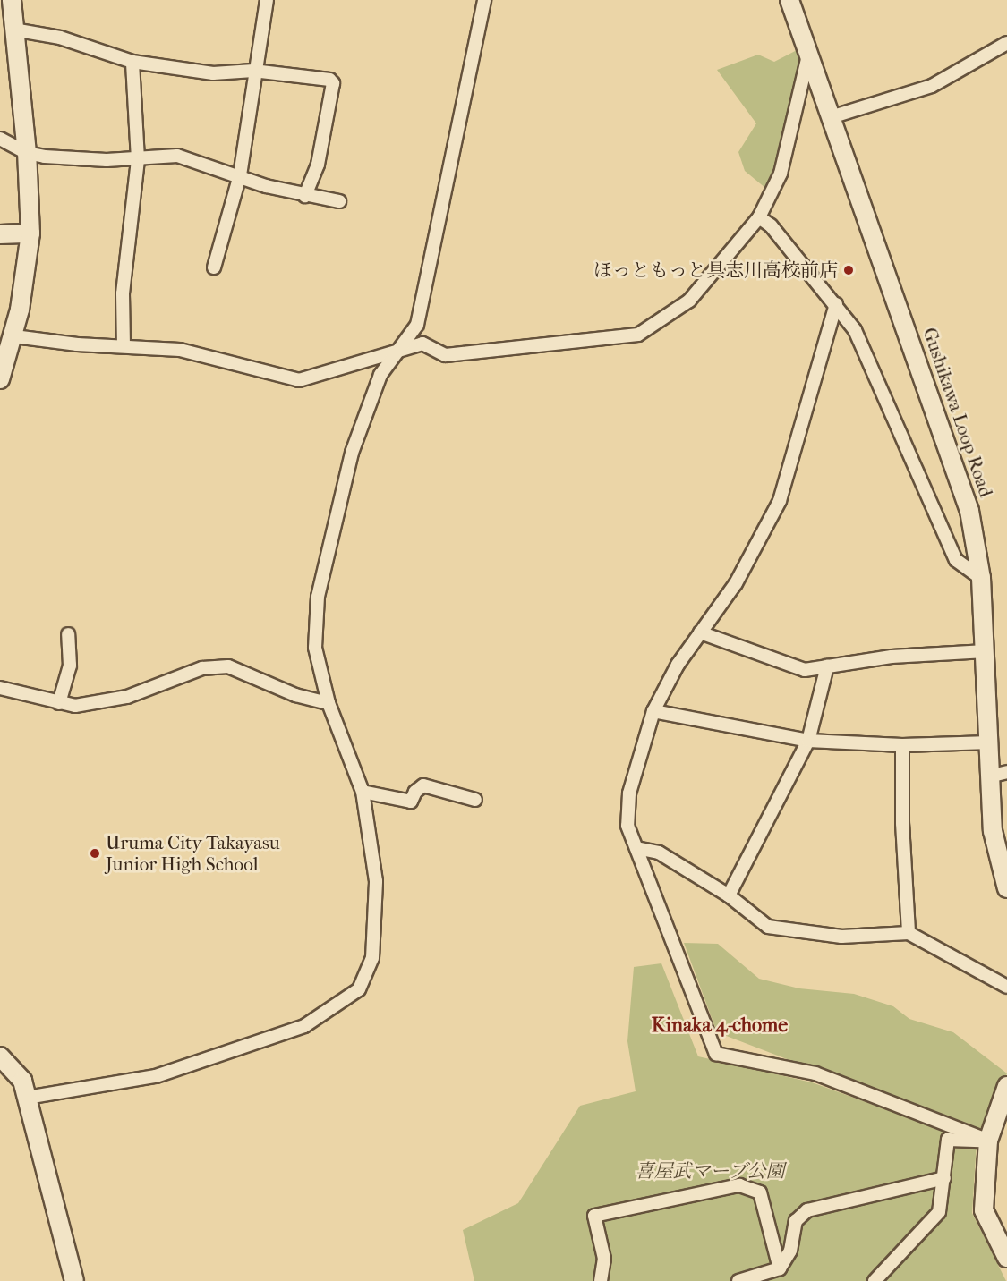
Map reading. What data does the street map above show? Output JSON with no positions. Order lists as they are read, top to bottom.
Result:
{
  "streets": {
    "main road": ["Gushikawa Loop Road"]
  },
  "districts": ["Kinaka 4-chome"],
  "parks": ["喜屋武マーブ公園"],
  "places": ["ほっともっと具志川高校前店", "Uruma City Takayasu Junior High School"]
}
